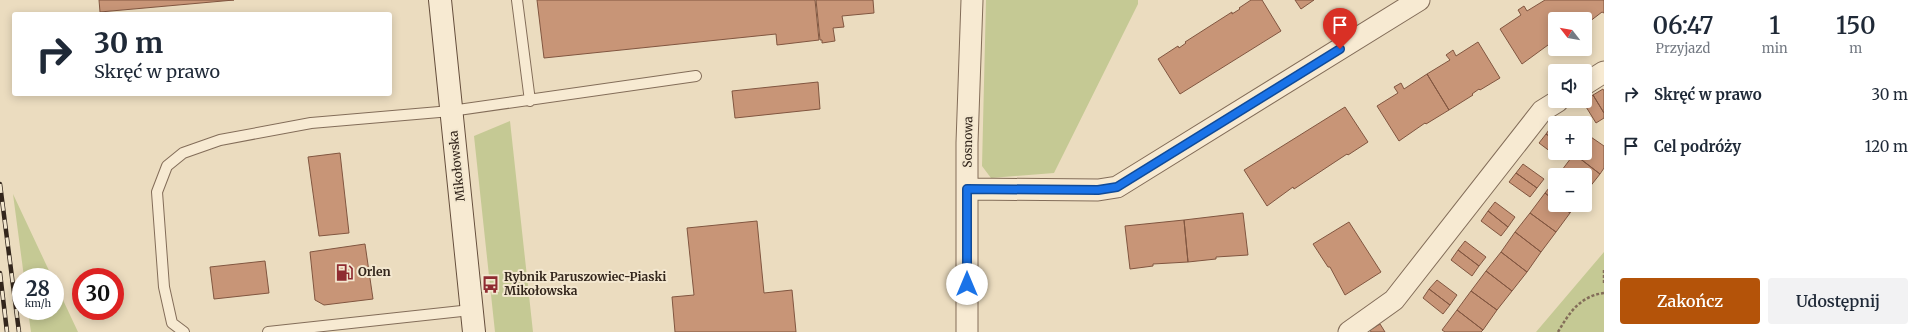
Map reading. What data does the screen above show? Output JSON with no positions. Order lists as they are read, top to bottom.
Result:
{
  "streets": {
    "main road": ["Mikołowska"],
    "street": ["Sosnowa"]
  },
  "places": {
    "fuel station": ["Orlen"],
    "bus stop": ["Rybnik Paruszowiec-Piaski Mikołowska"]
  },
  "north": "top left",
  "page": {
    "eta": [
      "06:47",
      "Przyjazd",
      "1",
      "min",
      "150",
      "m"
    ],
    "map_buttons": ["+", "−"],
    "turn": ["30 m", "Skręć w prawo"],
    "list": [
      {
        "name": "Skręć w prawo",
        "value": "30 m"
      },
      {
        "name": "Cel podróży",
        "value": "120 m"
      }
    ],
    "speed": "28 km/h",
    "limit": "30",
    "buttons": ["Zakończ", "Udostępnij"]
  }
}
